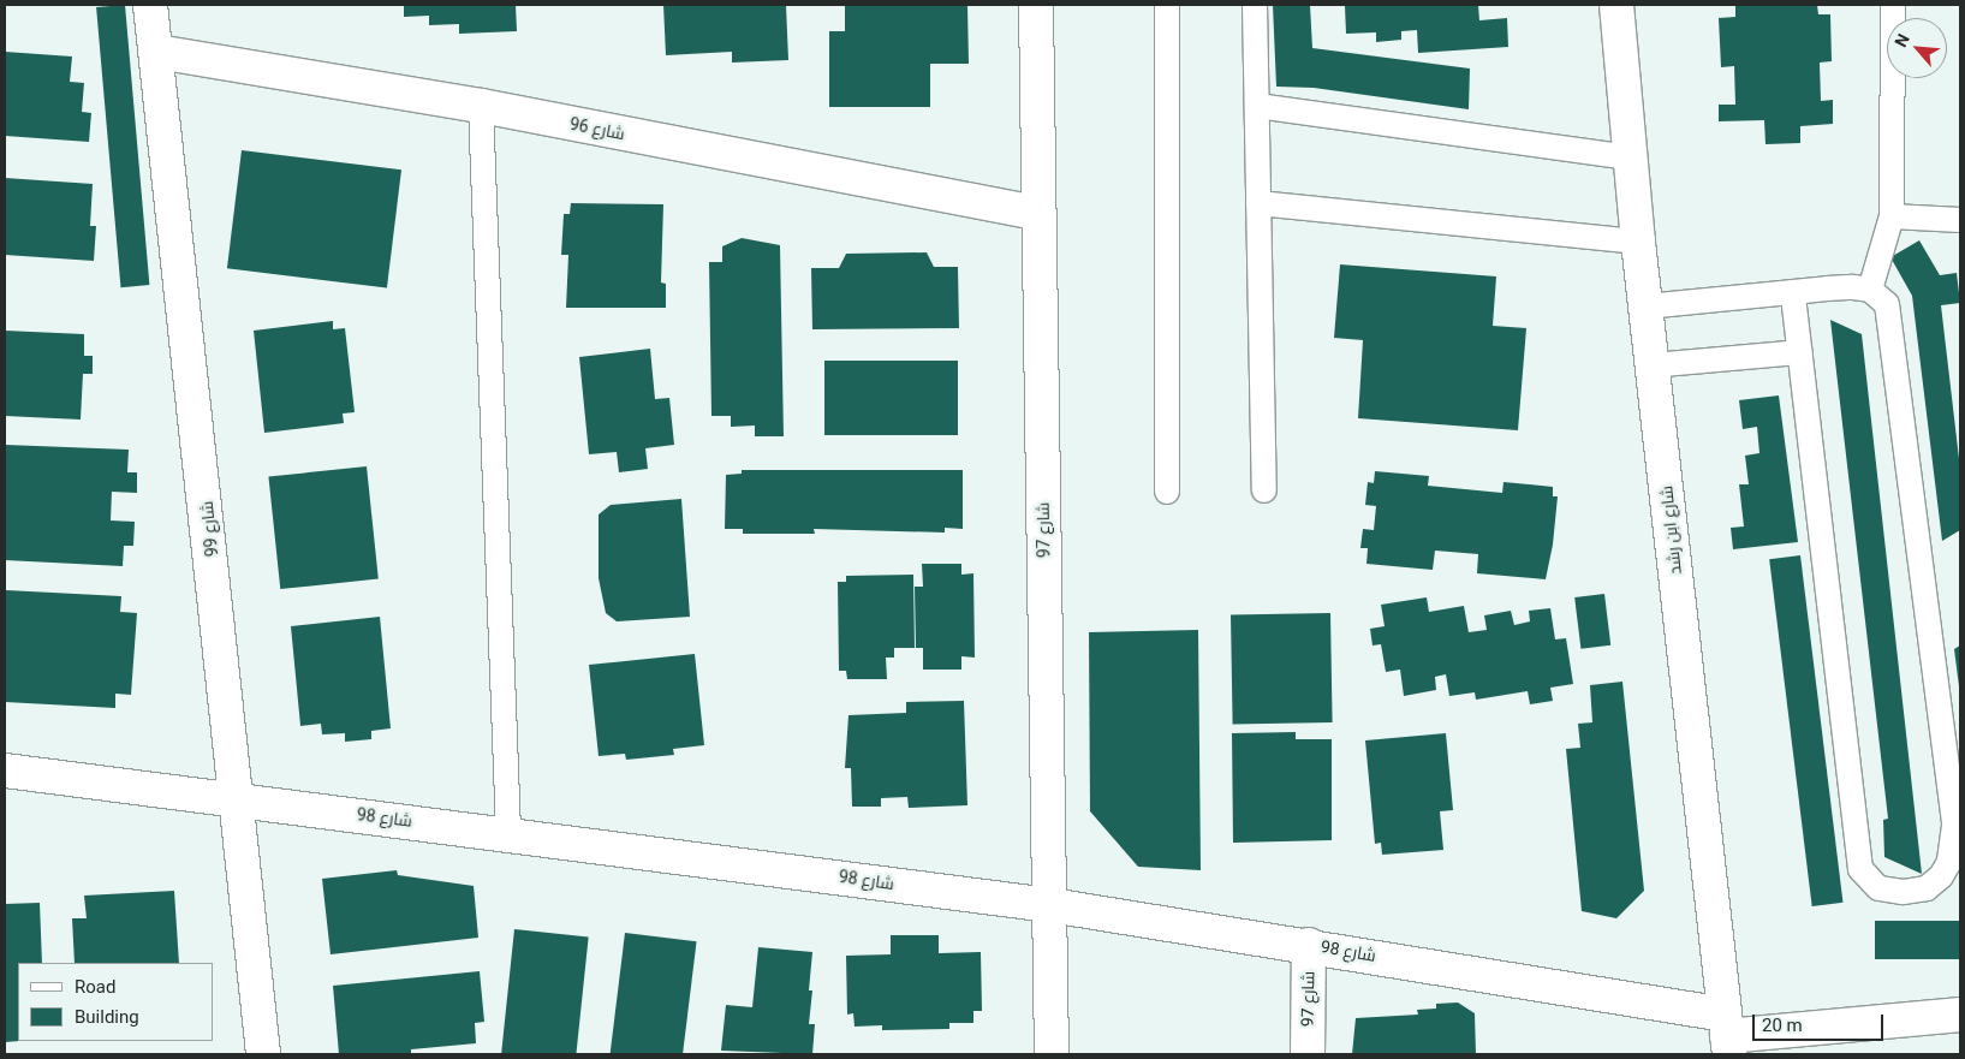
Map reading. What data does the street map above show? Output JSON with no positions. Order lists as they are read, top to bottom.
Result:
{
  "streets": {
    "street": [
      "شارع 96",
      "شارع 99",
      "شارع 97",
      "شارع ابن رشد",
      "شارع 98"
    ]
  },
  "crossings": [
    ["شارع 96", "شارع 99"],
    ["شارع 96", "شارع 97"],
    ["شارع 99", "شارع 98"],
    ["شارع 97", "شارع 98"],
    ["شارع ابن رشد", "شارع 98"]
  ],
  "legend": ["Road", "Building"],
  "scale_bar": "20 m",
  "north": "top left"
}
